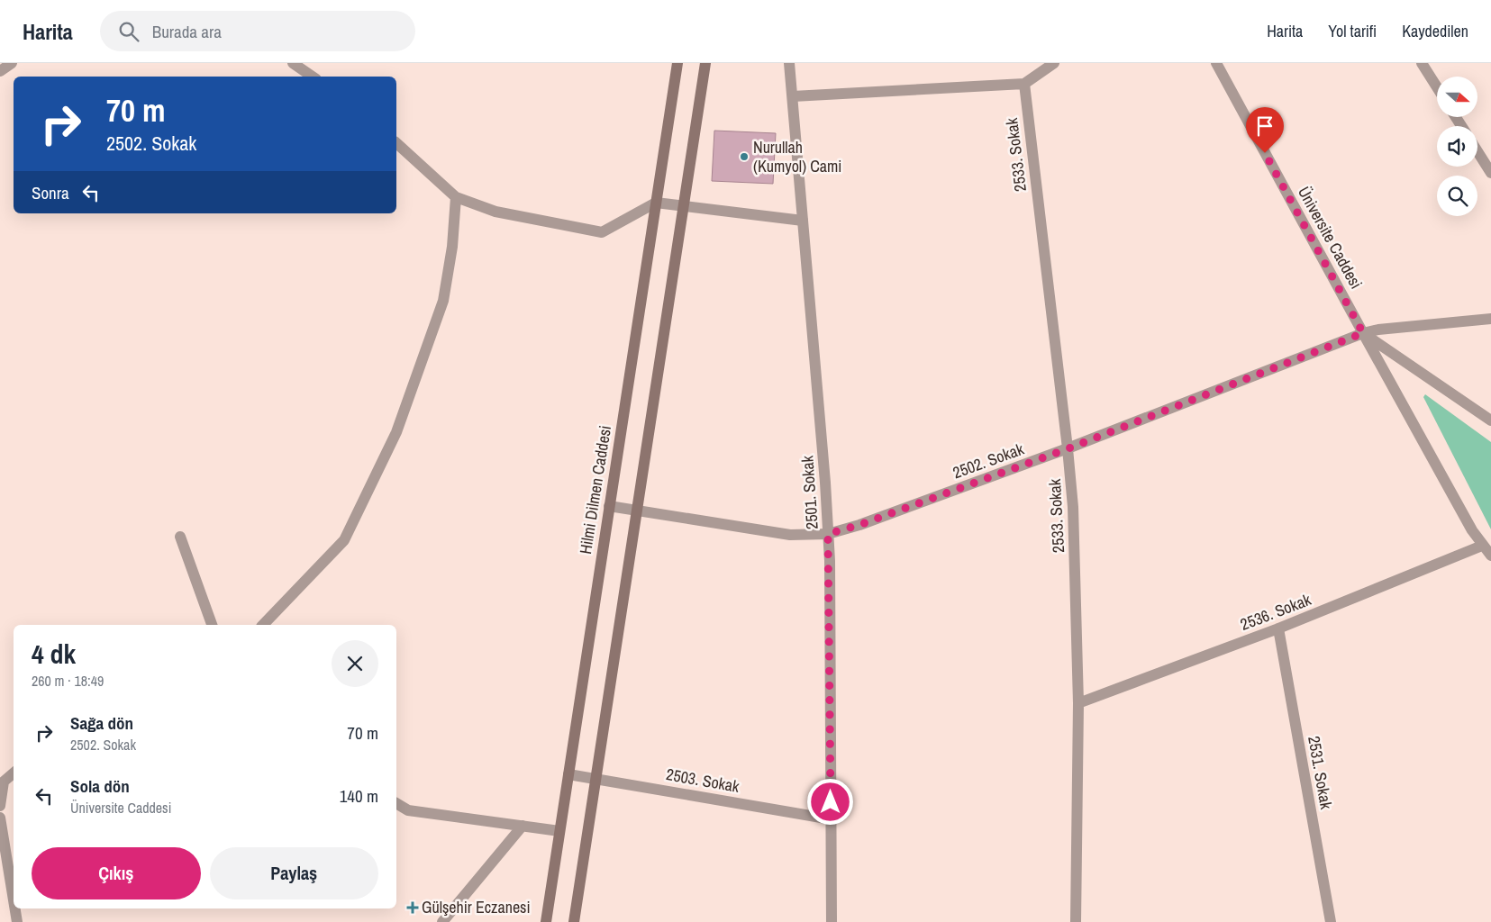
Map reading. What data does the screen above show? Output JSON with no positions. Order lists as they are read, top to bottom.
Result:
{
  "streets": {
    "street": [
      "2533. Sokak",
      "Üniversite Caddesi",
      "2502. Sokak",
      "Hilmi Dilmen Caddesi",
      "2501. Sokak",
      "2536. Sokak",
      "2531. Sokak",
      "2503. Sokak"
    ]
  },
  "crossings": [
    ["2533. Sokak", "2502. Sokak"],
    ["2533. Sokak", "2536. Sokak"],
    ["Üniversite Caddesi", "2502. Sokak"],
    ["Üniversite Caddesi", "2536. Sokak"],
    ["2502. Sokak", "Hilmi Dilmen Caddesi"],
    ["2502. Sokak", "2501. Sokak"],
    ["Hilmi Dilmen Caddesi", "2503. Sokak"],
    ["2501. Sokak", "2503. Sokak"],
    ["2536. Sokak", "2531. Sokak"]
  ],
  "places": {
    "other": ["Nurullah (Kumyol) Cami"],
    "health": ["Gülşehir Eczanesi"]
  },
  "north": "right",
  "page": {
    "header": "Harita",
    "search": "Burada ara",
    "nav": ["Harita", "Yol tarifi", "Kaydedilen"],
    "turn": ["70 m", "2502. Sokak"],
    "then": "Sonra",
    "heading": ["4 dk", "260 m · 18:49"],
    "list": [
      {
        "name": "Sağa dön",
        "note": "2502. Sokak",
        "value": "70 m"
      },
      {
        "name": "Sola dön",
        "note": "Üniversite Caddesi",
        "value": "140 m"
      }
    ],
    "buttons": ["Çıkış", "Paylaş"]
  }
}
